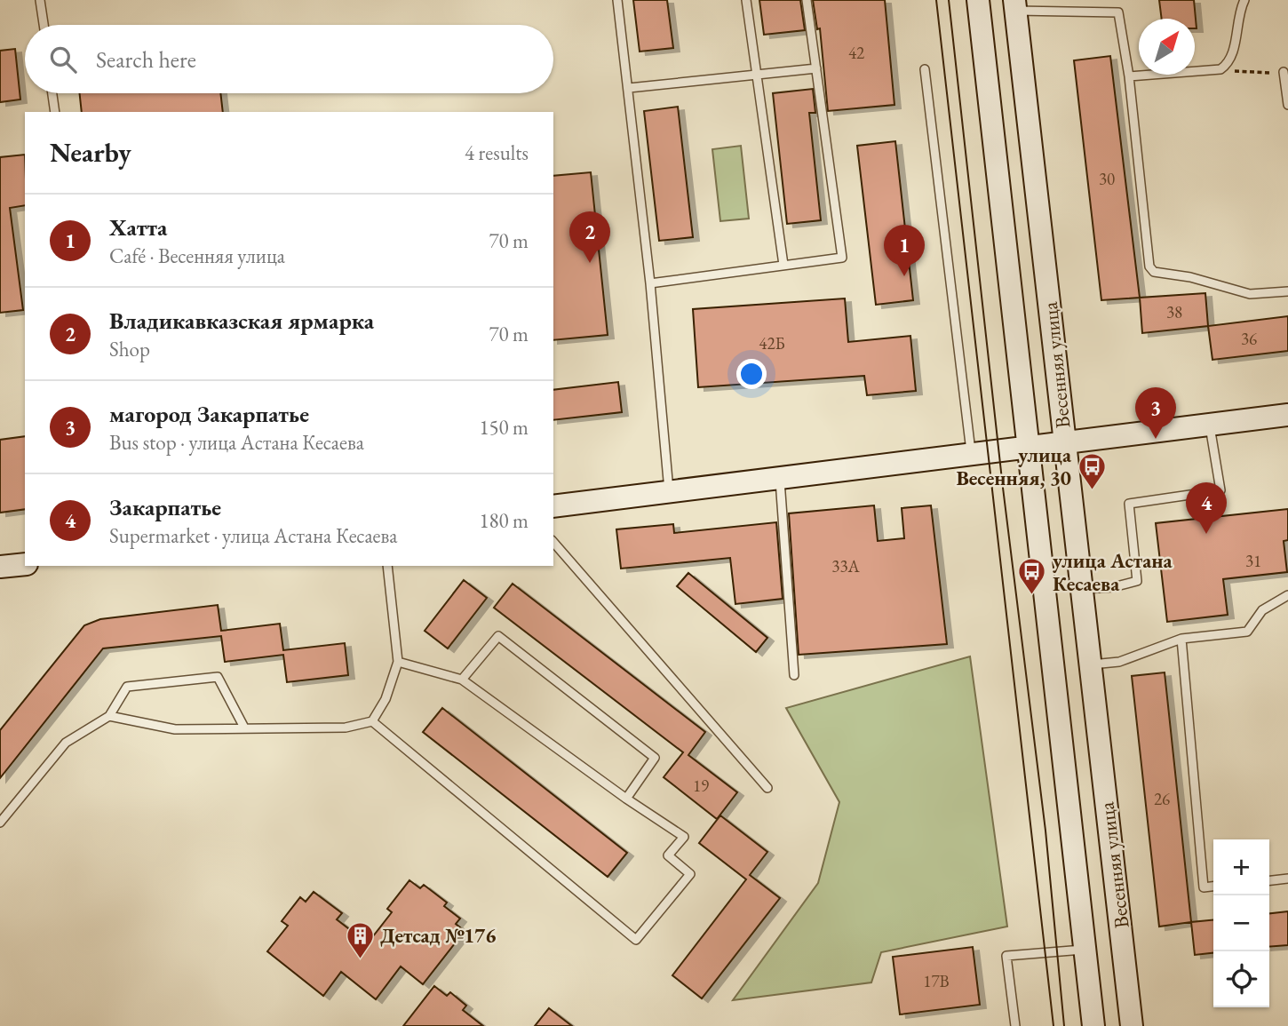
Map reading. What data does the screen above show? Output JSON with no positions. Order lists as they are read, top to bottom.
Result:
{
  "streets": {
    "street": ["Весенняя улица"]
  },
  "places": {
    "bus stop": ["улица Весенняя, 30", "улица Астана Кесаева"],
    "building": ["Детсад №176"]
  },
  "house_numbers": [
    "42",
    "30",
    "38",
    "36",
    "42Б",
    "31",
    "33А",
    "19",
    "26",
    "17В"
  ],
  "north": "top right",
  "page": {
    "search": "Search here",
    "heading": ["Nearby", "4 results"],
    "list": [
      {
        "mark": "1",
        "name": "Хатта",
        "note": "Café · Весенняя улица",
        "value": "70 m"
      },
      {
        "mark": "2",
        "name": "Владикавказская ярмарка",
        "note": "Shop",
        "value": "70 m"
      },
      {
        "mark": "3",
        "name": "магород Закарпатье",
        "note": "Bus stop · улица Астана Кесаева",
        "value": "150 m"
      },
      {
        "mark": "4",
        "name": "Закарпатье",
        "note": "Supermarket · улица Астана Кесаева",
        "value": "180 m"
      }
    ],
    "pins": [
      "2",
      "1",
      "3",
      "4"
    ],
    "map_buttons": ["+", "−"]
  }
}
